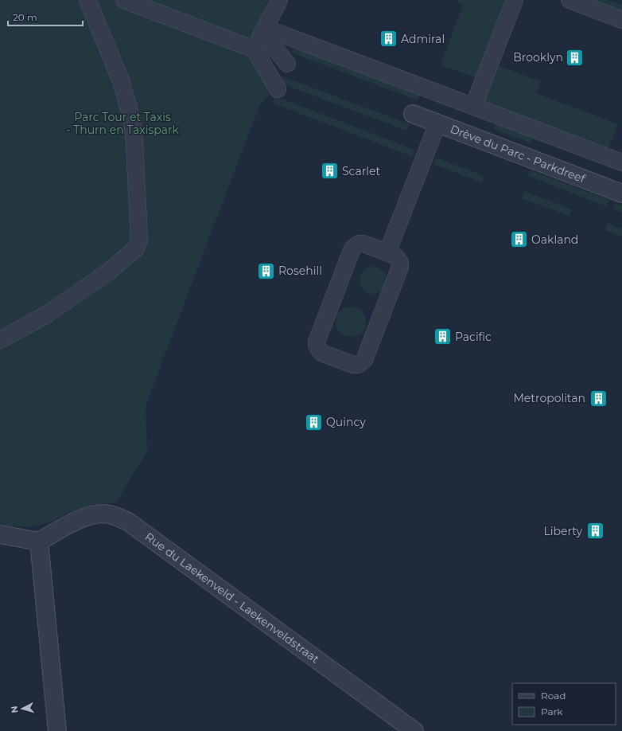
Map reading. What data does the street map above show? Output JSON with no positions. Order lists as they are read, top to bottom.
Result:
{
  "streets": {
    "street": ["Drève du Parc - Parkdreef", "Rue du Laekenveld - Laekenveldstraat"]
  },
  "parks": ["Parc Tour et Taxis - Thurn en Taxispark"],
  "places": {
    "building": [
      "Admiral",
      "Brooklyn",
      "Scarlet",
      "Oakland",
      "Rosehill",
      "Pacific",
      "Metropolitan",
      "Quincy",
      "Liberty"
    ]
  },
  "legend": ["Road", "Park"],
  "scale_bar": "20 m",
  "north": "left"
}
